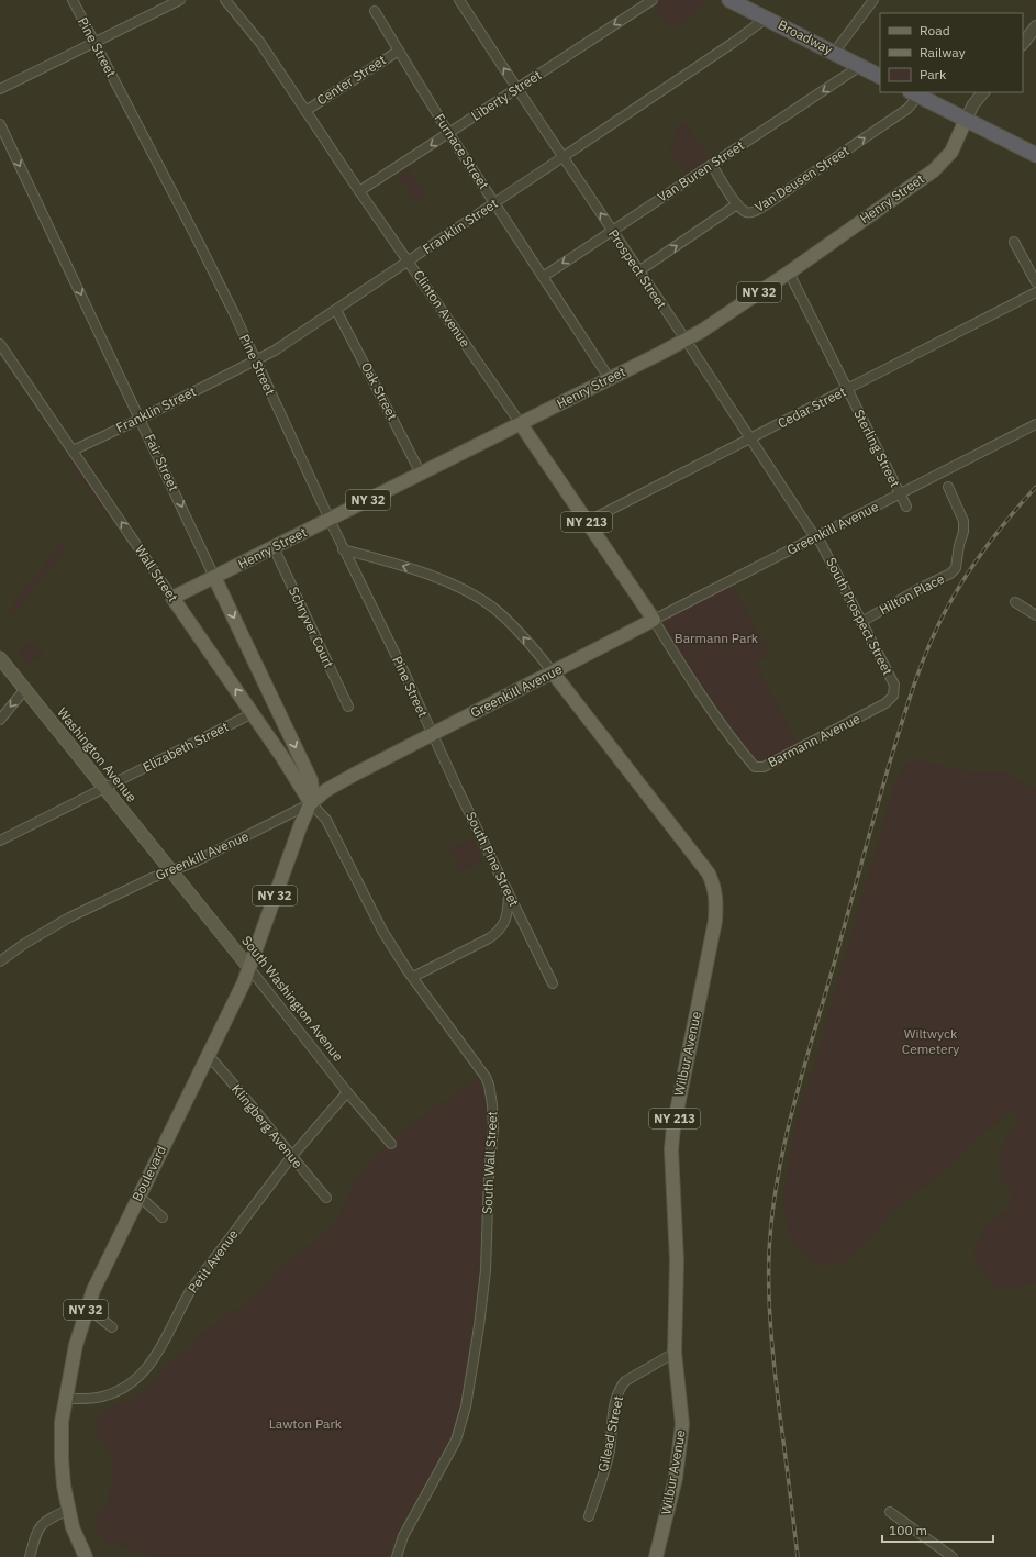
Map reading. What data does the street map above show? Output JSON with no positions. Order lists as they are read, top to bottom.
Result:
{
  "streets": {
    "highway": ["Broadway"],
    "main road": [
      "Henry Street",
      "NY 32",
      "Clinton Avenue",
      "Fair Street",
      "NY 213",
      "Greenkill Avenue",
      "Wall Street",
      "Washington Avenue",
      "South Washington Avenue",
      "Wilbur Avenue",
      "Boulevard"
    ],
    "street": [
      "Pine Street",
      "Center Street",
      "Liberty Street",
      "Furnace Street",
      "Van Buren Street",
      "Van Deusen Street",
      "Franklin Street",
      "Prospect Street",
      "Oak Street",
      "Cedar Street",
      "Sterling Street",
      "Hilton Place",
      "South Prospect Street",
      "Schryver Court",
      "Barmann Avenue",
      "Elizabeth Street",
      "South Pine Street",
      "Klingberg Avenue",
      "South Wall Street",
      "Petit Avenue",
      "Gilead Street"
    ]
  },
  "crossings": [
    ["Broadway", "Van Buren Street"],
    ["Broadway", "Franklin Street"],
    ["Pine Street", "Henry Street"],
    ["Pine Street", "Franklin Street"],
    ["Pine Street", "Greenkill Avenue"],
    ["Pine Street", "South Pine Street"],
    ["Center Street", "Furnace Street"],
    ["Center Street", "Clinton Avenue"],
    ["Liberty Street", "Furnace Street"],
    ["Liberty Street", "Prospect Street"],
    ["Liberty Street", "Clinton Avenue"],
    ["Furnace Street", "Van Buren Street"],
    ["Furnace Street", "Henry Street"],
    ["Furnace Street", "Franklin Street"],
    ["Van Buren Street", "Prospect Street"],
    ["Van Deusen Street", "Prospect Street"],
    ["Henry Street", "Prospect Street"],
    ["Henry Street", "Clinton Avenue"],
    ["Henry Street", "Oak Street"],
    ["Henry Street", "Sterling Street"],
    ["Henry Street", "Fair Street"],
    ["Henry Street", "Wall Street"],
    ["Henry Street", "Schryver Court"],
    ["Franklin Street", "Prospect Street"],
    ["Franklin Street", "Clinton Avenue"],
    ["Franklin Street", "Oak Street"],
    ["Franklin Street", "Fair Street"],
    ["Franklin Street", "Wall Street"],
    ["Prospect Street", "Cedar Street"],
    ["Prospect Street", "Greenkill Avenue"],
    ["Prospect Street", "South Prospect Street"],
    ["Clinton Avenue", "Cedar Street"],
    ["Clinton Avenue", "Greenkill Avenue"],
    ["Clinton Avenue", "Barmann Avenue"],
    ["Cedar Street", "Sterling Street"],
    ["Sterling Street", "Greenkill Avenue"],
    ["Fair Street", "Greenkill Avenue"],
    ["Fair Street", "Wall Street"],
    ["Fair Street", "South Wall Street"],
    ["Fair Street", "Boulevard"],
    ["Greenkill Avenue", "Wall Street"],
    ["Greenkill Avenue", "South Prospect Street"],
    ["Greenkill Avenue", "Barmann Avenue"],
    ["Greenkill Avenue", "Washington Avenue"],
    ["Greenkill Avenue", "South Pine Street"],
    ["Greenkill Avenue", "South Washington Avenue"],
    ["Greenkill Avenue", "Wilbur Avenue"],
    ["Greenkill Avenue", "South Wall Street"],
    ["Greenkill Avenue", "Boulevard"],
    ["Wall Street", "Elizabeth Street"],
    ["Wall Street", "South Wall Street"],
    ["Wall Street", "Boulevard"],
    ["Hilton Place", "South Prospect Street"],
    ["South Prospect Street", "Barmann Avenue"],
    ["Elizabeth Street", "Washington Avenue"],
    ["Washington Avenue", "South Washington Avenue"],
    ["South Washington Avenue", "Boulevard"],
    ["South Washington Avenue", "Petit Avenue"],
    ["Wilbur Avenue", "Gilead Street"],
    ["Klingberg Avenue", "Boulevard"],
    ["Klingberg Avenue", "Petit Avenue"],
    ["South Wall Street", "Boulevard"],
    ["Boulevard", "Petit Avenue"]
  ],
  "one_way": [
    "Liberty Street",
    "Van Buren Street",
    "Van Deusen Street",
    "Fair Street",
    "Wall Street"
  ],
  "parks": ["Barmann Park", "Wiltwyck Cemetery", "Lawton Park"],
  "legend": ["Road", "Railway", "Park"],
  "scale_bar": "100 m"
}
